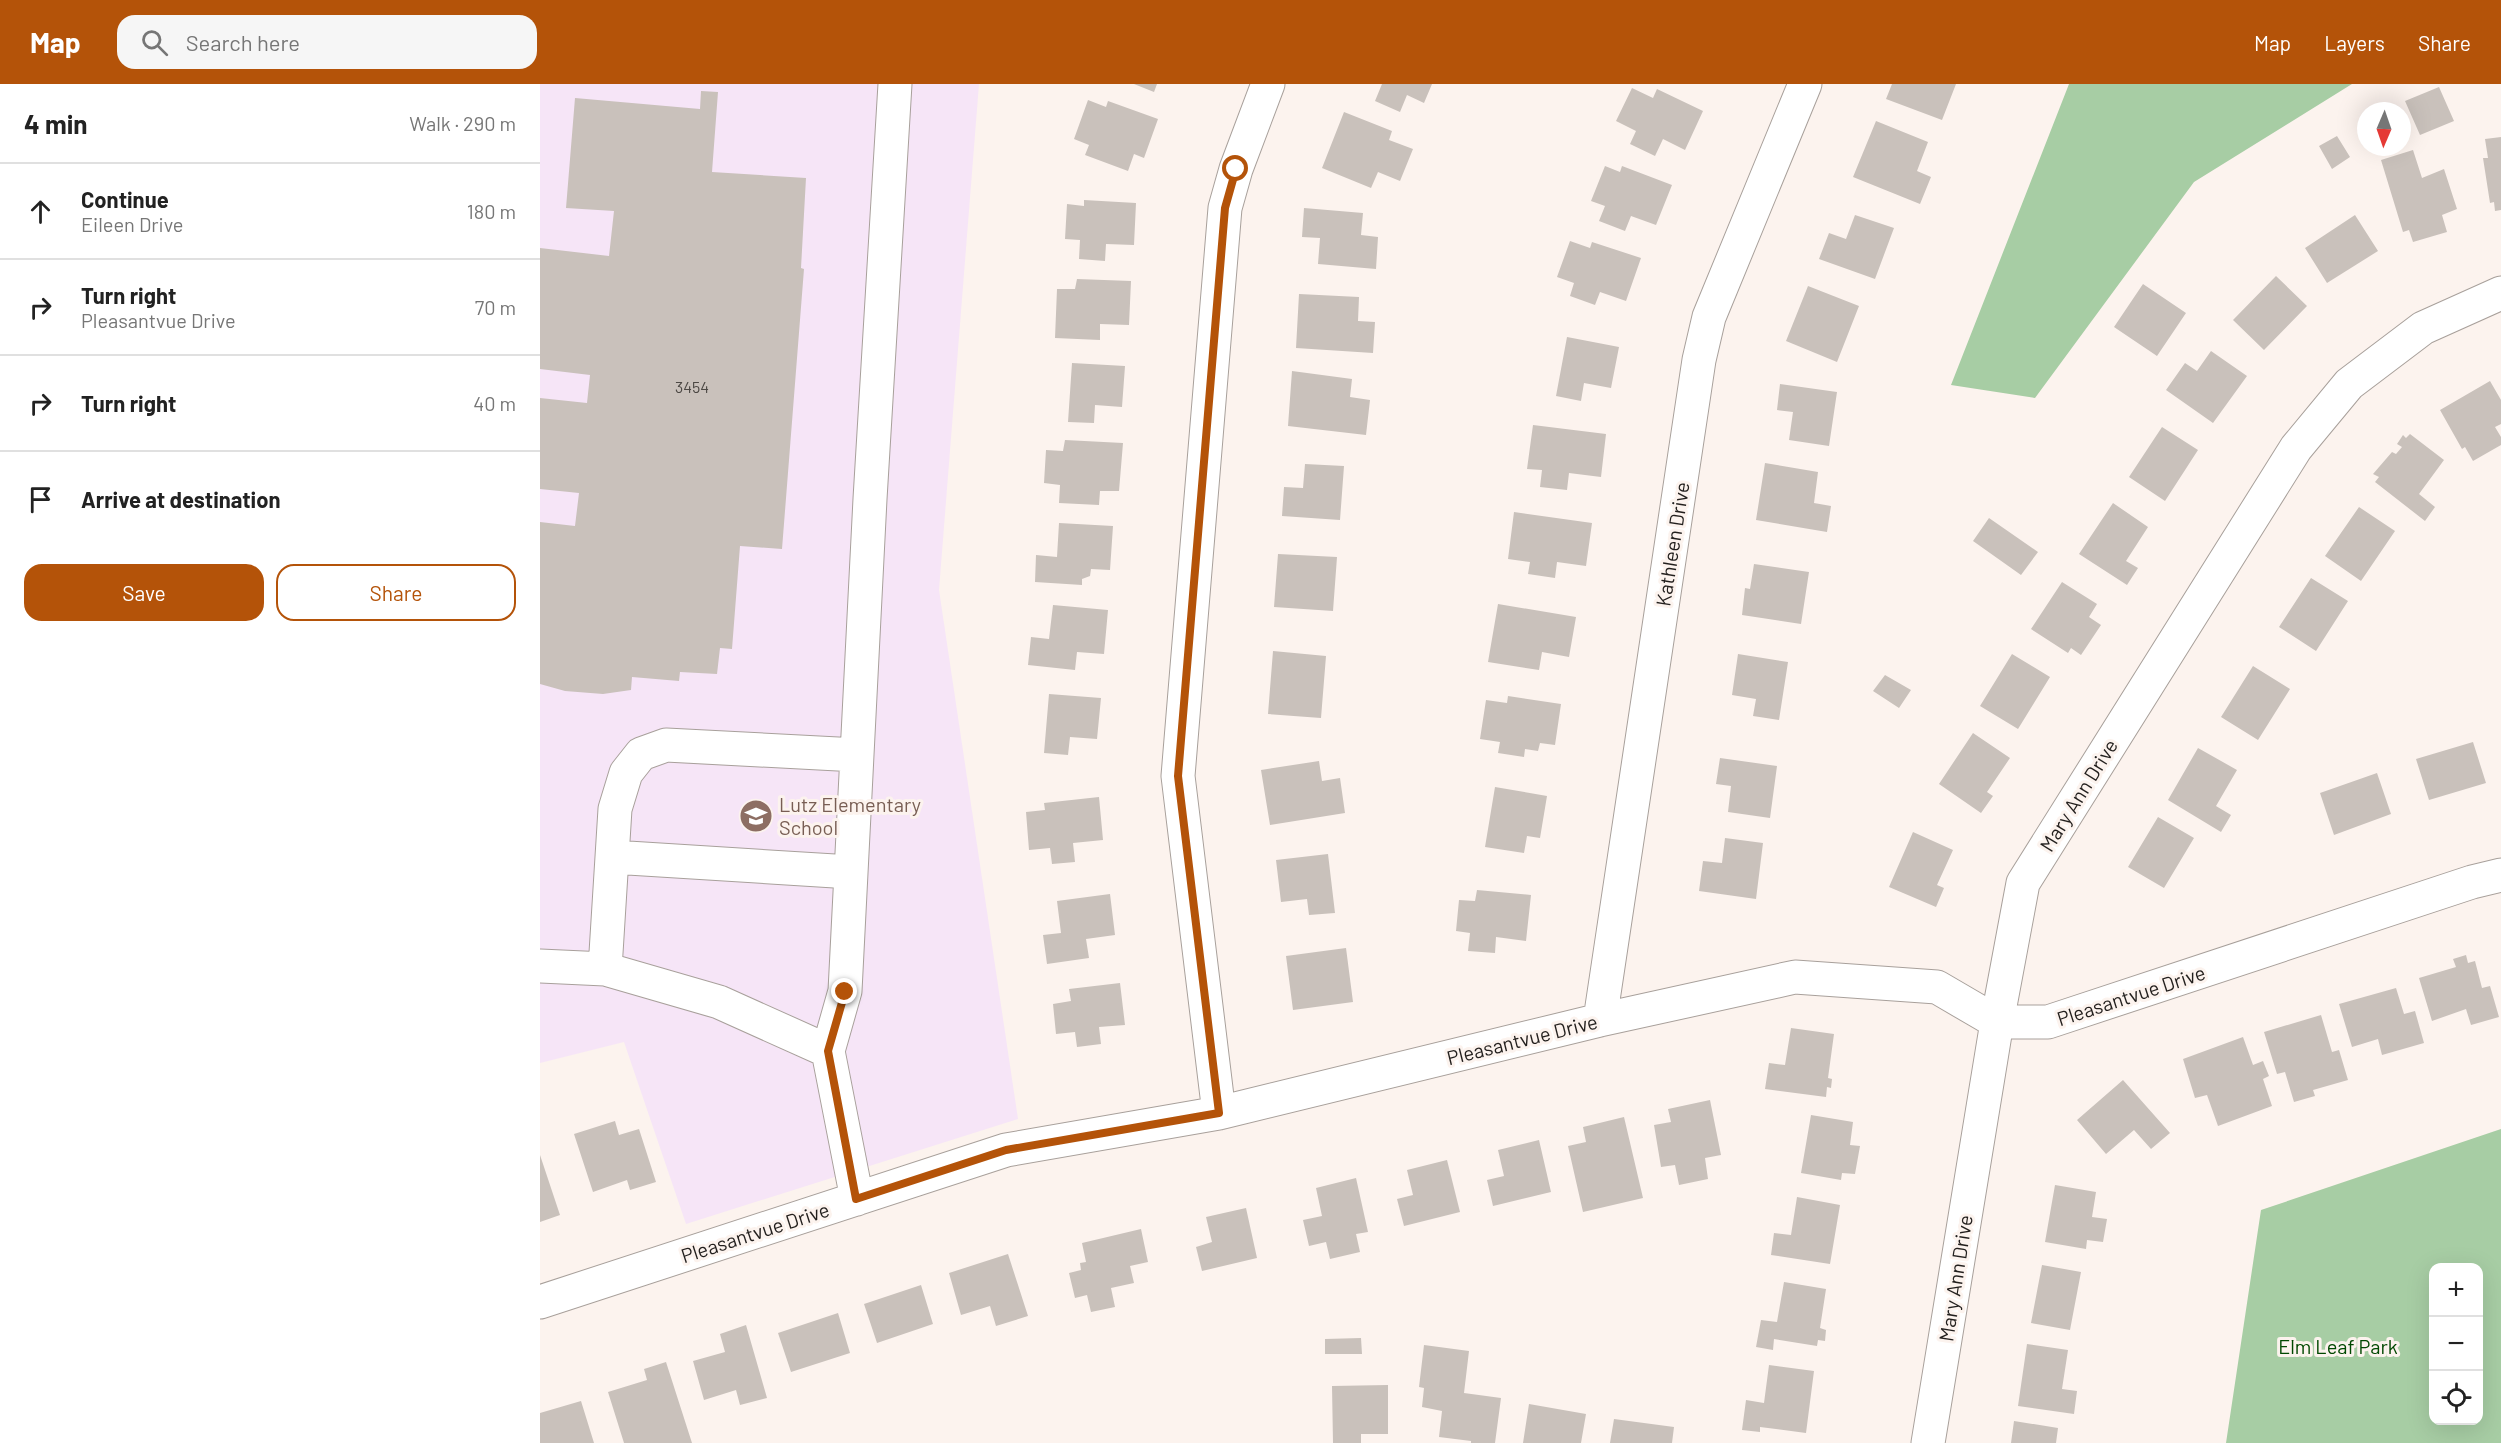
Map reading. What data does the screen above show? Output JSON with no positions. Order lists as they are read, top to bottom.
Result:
{
  "streets": {
    "street": ["Kathleen Drive", "Mary Ann Drive", "Pleasantvue Drive"]
  },
  "crossings": [
    ["Kathleen Drive", "Pleasantvue Drive"],
    ["Mary Ann Drive", "Pleasantvue Drive"]
  ],
  "parks": ["Elm Leaf Park"],
  "places": {
    "school or university": ["Lutz Elementary School"]
  },
  "house_numbers": ["3454"],
  "north": "bottom",
  "page": {
    "header": "Map",
    "search": "Search here",
    "nav": ["Map", "Layers", "Share"],
    "heading": ["4 min", "Walk · 290 m"],
    "list": [
      ["Continue", "Eileen Drive", "180 m"],
      ["Turn right", "Pleasantvue Drive", "70 m"],
      ["Turn right", "40 m"],
      "Arrive at destination"
    ],
    "buttons": ["Save", "Share"],
    "map_buttons": ["+", "−"]
  }
}
